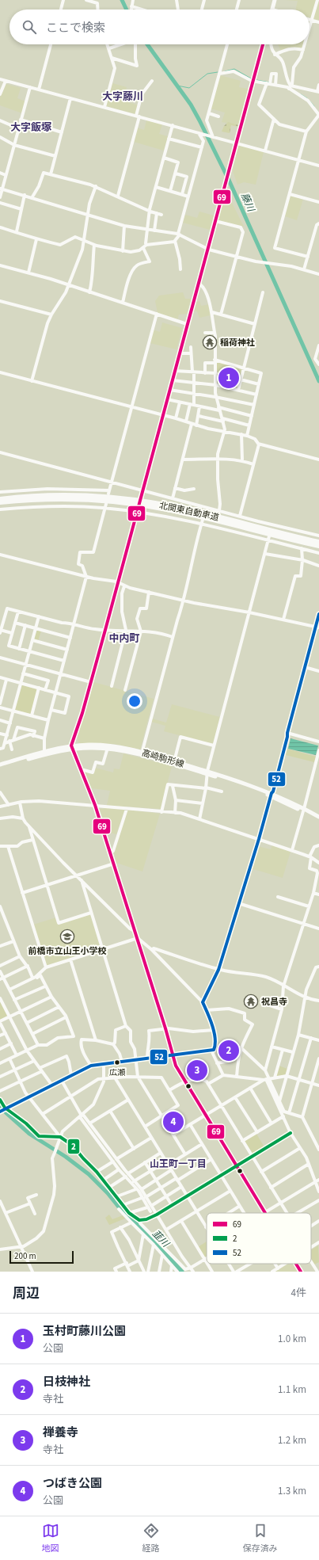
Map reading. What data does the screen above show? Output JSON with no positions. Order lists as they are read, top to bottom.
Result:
{
  "streets": {
    "highway": ["北関東自動車道"],
    "main road": ["高崎駒形線"]
  },
  "districts": [
    "大字藤川",
    "大字飯塚",
    "中内町",
    "山王町一丁目"
  ],
  "water": ["藤川", "韮川"],
  "places": {
    "temple": ["稲荷神社", "祝昌寺"],
    "school or university": ["前橋市立山王小学校"],
    "other": ["広瀬"]
  },
  "lines": ["transit line 69", "transit line 52", "transit line 2"],
  "legend": ["69", "2", "52"],
  "scale_bar": "200 m",
  "page": {
    "search": "ここで検索",
    "pins": [
      "1",
      "2",
      "3",
      "4"
    ],
    "scale": "200 m",
    "heading": ["周辺", "4件"],
    "list": [
      {
        "mark": "1",
        "name": "玉村町藤川公園",
        "note": "公園",
        "value": "1.0 km"
      },
      {
        "mark": "2",
        "name": "日枝神社",
        "note": "寺社",
        "value": "1.1 km"
      },
      {
        "mark": "3",
        "name": "禅養寺",
        "note": "寺社",
        "value": "1.2 km"
      },
      {
        "mark": "4",
        "name": "つばき公園",
        "note": "公園",
        "value": "1.3 km"
      }
    ],
    "nav": ["地図", "経路", "保存済み"]
  }
}
